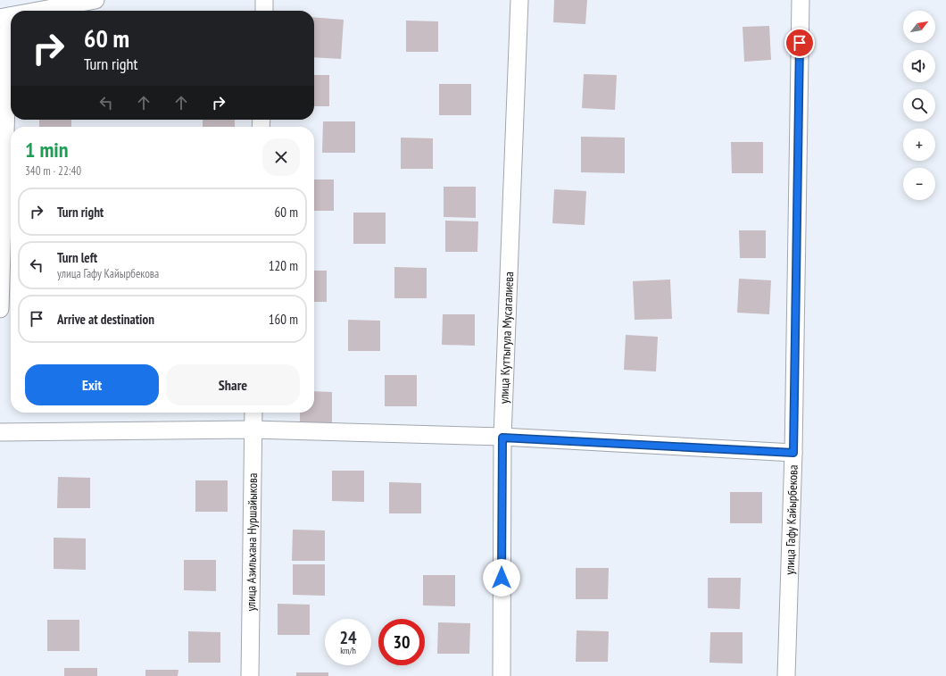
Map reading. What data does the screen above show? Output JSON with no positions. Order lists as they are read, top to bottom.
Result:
{
  "streets": {
    "street": ["улица Куттыгула Мусагалиева", "улица Гафу Кайырбекова", "улица Азильхана Нуршайыкова"]
  },
  "north": "top right",
  "page": {
    "map_buttons": ["+", "−"],
    "turn": ["60 m", "Turn right"],
    "heading": ["1 min", "340 m · 22:40"],
    "list": [
      {
        "name": "Turn right",
        "value": "60 m"
      },
      {
        "name": "Turn left",
        "note": "улица Гафу Кайырбекова",
        "value": "120 m"
      },
      {
        "name": "Arrive at destination",
        "value": "160 m"
      }
    ],
    "buttons": ["Exit", "Share"],
    "speed": "24 km/h",
    "limit": "30"
  }
}
